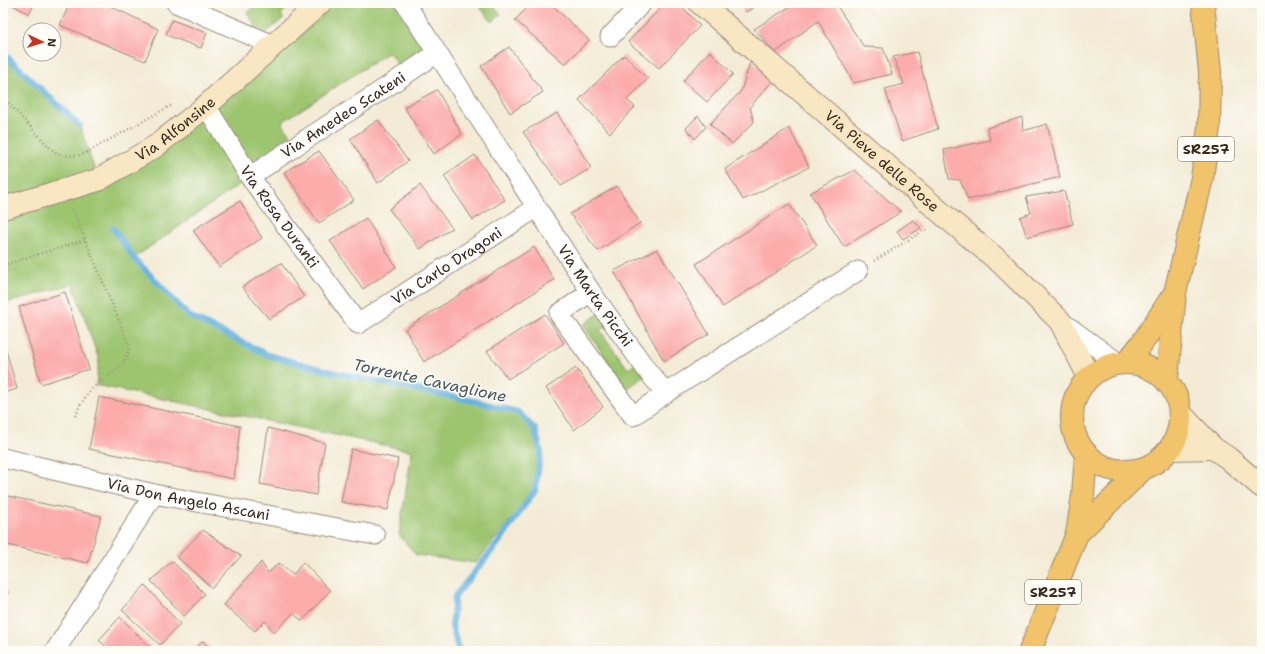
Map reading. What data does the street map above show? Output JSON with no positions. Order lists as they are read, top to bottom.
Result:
{
  "streets": {
    "main road": ["SR257"],
    "street": [
      "Via Amedeo Scateni",
      "Via Alfonsine",
      "Via Pieve delle Rose",
      "Via Rosa Duranti",
      "Via Carlo Dragoni",
      "Via Marta Picchi",
      "Via Don Angelo Ascani"
    ]
  },
  "crossings": [
    ["Via Amedeo Scateni", "Via Rosa Duranti"],
    ["Via Amedeo Scateni", "Via Marta Picchi"],
    ["Via Alfonsine", "Via Rosa Duranti"],
    ["SR257", "Via Pieve delle Rose"],
    ["Via Rosa Duranti", "Via Carlo Dragoni"],
    ["Via Carlo Dragoni", "Via Marta Picchi"]
  ],
  "water": ["Torrente Cavaglione"],
  "north": "right"
}
